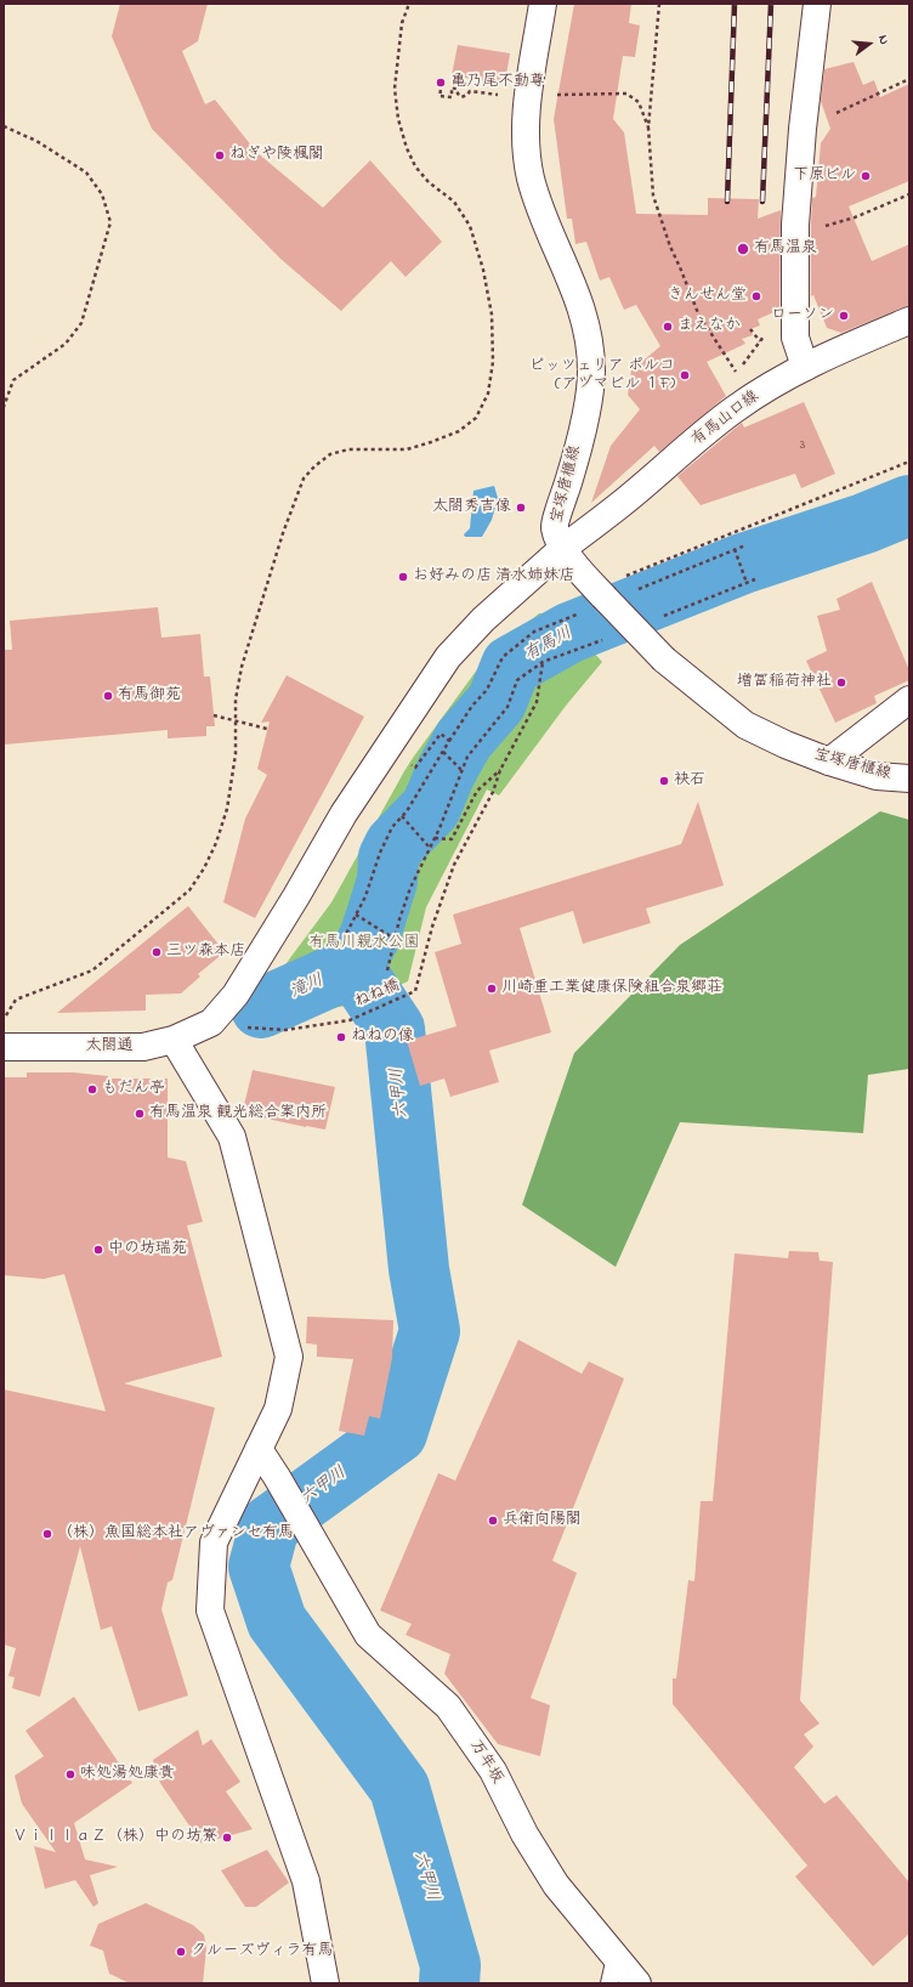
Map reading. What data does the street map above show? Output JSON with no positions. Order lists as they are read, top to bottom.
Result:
{
  "streets": {
    "street": [
      "有馬山口線",
      "宝塚唐櫃線",
      "太閤通",
      "万年坂"
    ],
    "path": ["ねね橋"]
  },
  "crossings": [
    ["有馬山口線", "宝塚唐櫃線"],
    ["有馬山口線", "ねね橋"],
    ["有馬山口線", "太閤通"],
    ["ねね橋", "太閤通"]
  ],
  "water": ["有馬川", "滝川", "六甲川"],
  "parks": ["有馬川親水公園"],
  "places": [
    "亀乃尾不動尊",
    "ねぎや陵楓閣",
    "下原ビル",
    "有馬温泉",
    "きんせん堂",
    "ローソン",
    "まえなか",
    "ピッツェリア ポルコ (アヅマビル １F)",
    "太閤秀吉像",
    "お好みの店 清水姉妹店",
    "増冨稲荷神社",
    "有馬御苑",
    "袂石",
    "三ツ森本店",
    "川崎重工業健康保険組合泉郷荘",
    "ねねの像",
    "もだん亭",
    "有馬温泉 観光総合案内所",
    "中の坊瑞苑",
    "兵衛向陽閣",
    "（株）魚国総本社アヴァンセ有馬",
    "味処湯処康貴",
    "ＶｉｌｌａＺ（株）中の坊寮",
    "クルーズヴィラ有馬"
  ],
  "house_numbers": ["3"],
  "north": "right"
}
